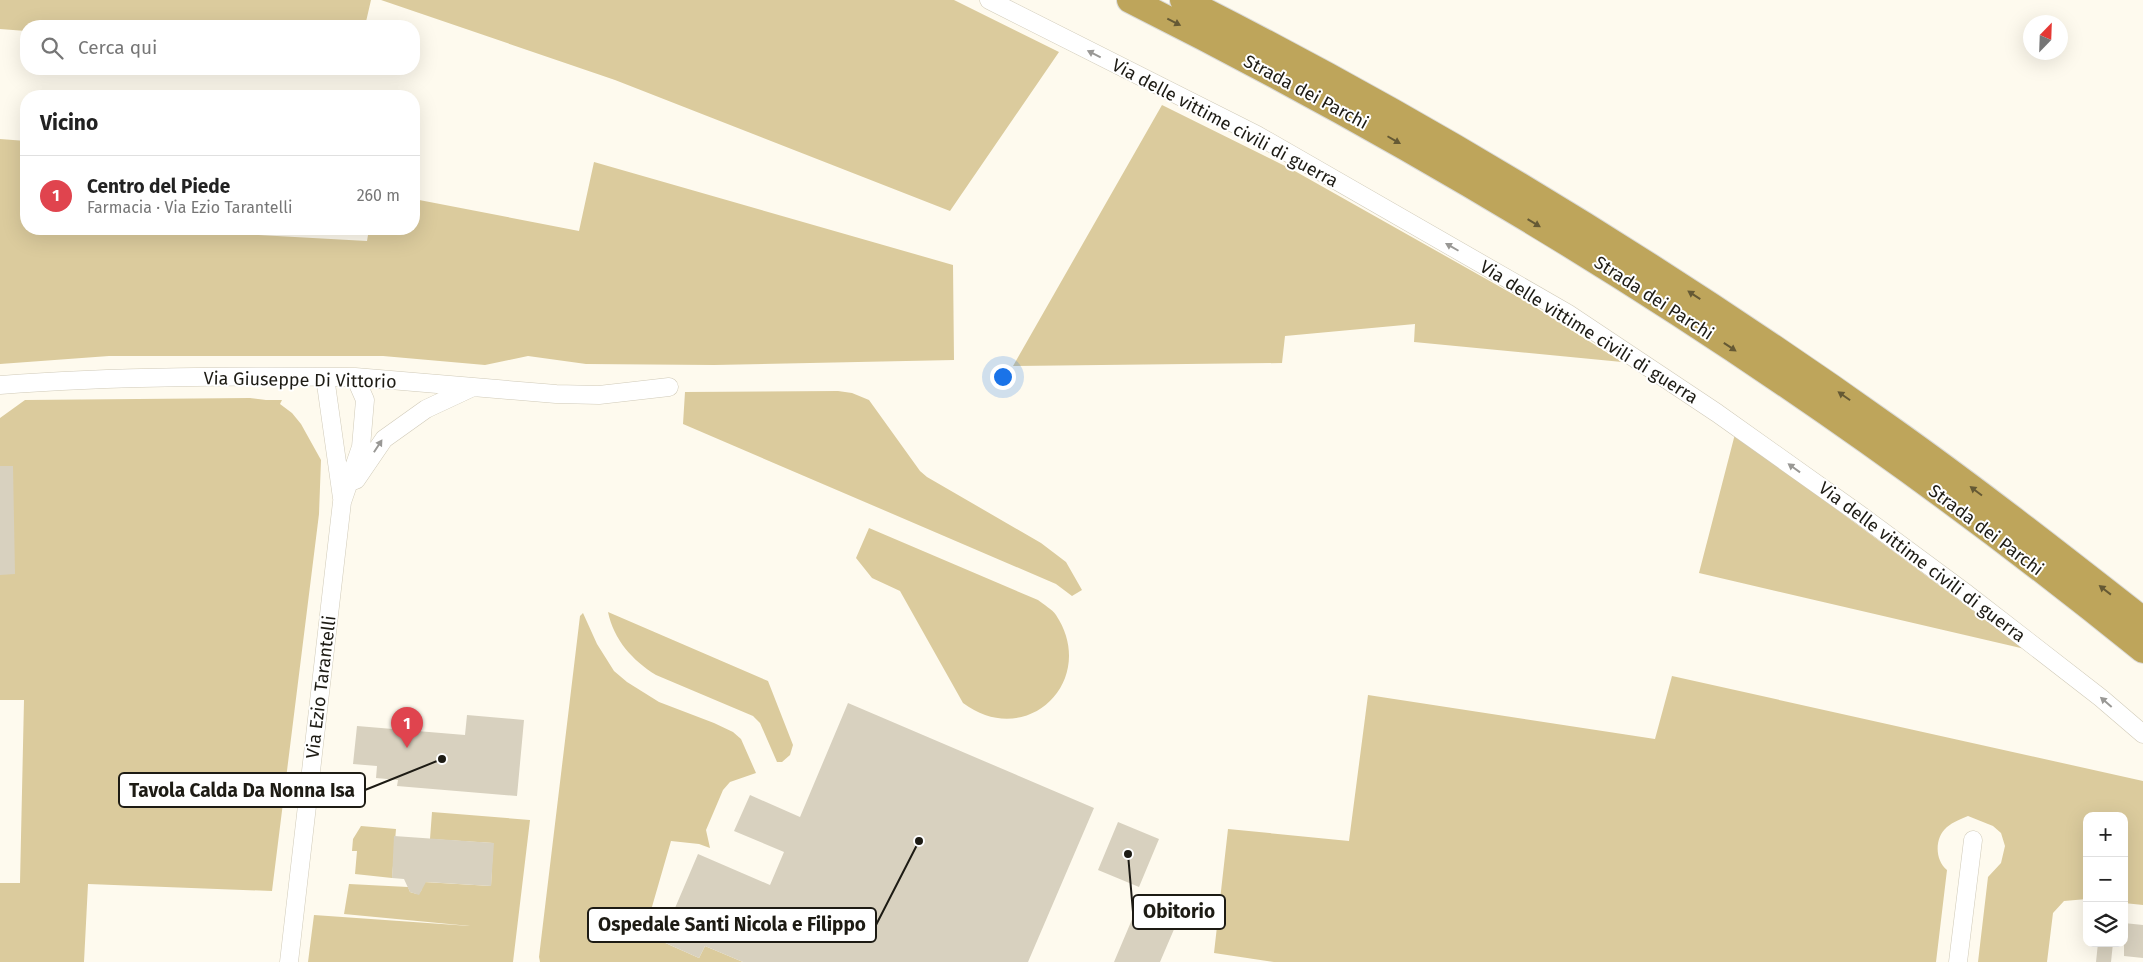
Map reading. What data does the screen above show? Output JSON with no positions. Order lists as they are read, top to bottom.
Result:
{
  "streets": {
    "highway": ["Strada dei Parchi"],
    "street": ["Via delle vittime civili di guerra", "Via Giuseppe Di Vittorio", "Via Ezio Tarantelli"]
  },
  "one_way": ["Via delle vittime civili di guerra"],
  "places": ["Tavola Calda Da Nonna Isa", "Ospedale Santi Nicola e Filippo", "Obitorio"],
  "north": "top right",
  "page": {
    "search": "Cerca qui",
    "heading": "Vicino",
    "list": [
      {
        "mark": "1",
        "name": "Centro del Piede",
        "note": "Farmacia · Via Ezio Tarantelli",
        "value": "260 m"
      }
    ],
    "pins": "1",
    "map_buttons": ["+", "−"]
  }
}
